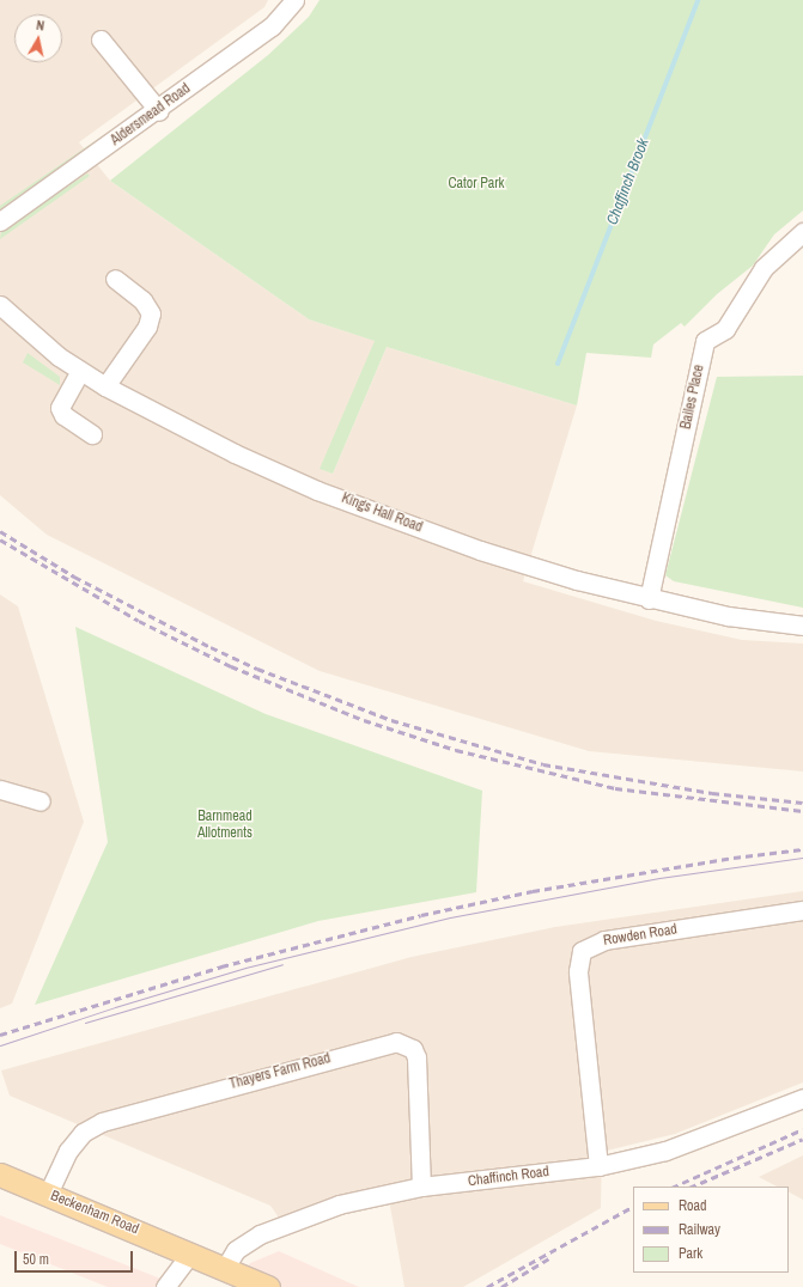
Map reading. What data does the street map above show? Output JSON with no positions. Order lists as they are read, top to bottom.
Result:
{
  "streets": {
    "main road": ["Beckenham Road"],
    "street": [
      "Aldersmead Road",
      "Bailes Place",
      "Kings Hall Road",
      "Rowden Road",
      "Thayers Farm Road",
      "Chaffinch Road"
    ]
  },
  "crossings": [
    ["Bailes Place", "Kings Hall Road"],
    ["Rowden Road", "Chaffinch Road"],
    ["Thayers Farm Road", "Chaffinch Road"],
    ["Thayers Farm Road", "Beckenham Road"],
    ["Chaffinch Road", "Beckenham Road"]
  ],
  "water": ["Chaffinch Brook"],
  "parks": ["Cator Park", "Barnmead Allotments"],
  "legend": ["Road", "Railway", "Park"],
  "scale_bar": "50 m",
  "north": "top"
}
